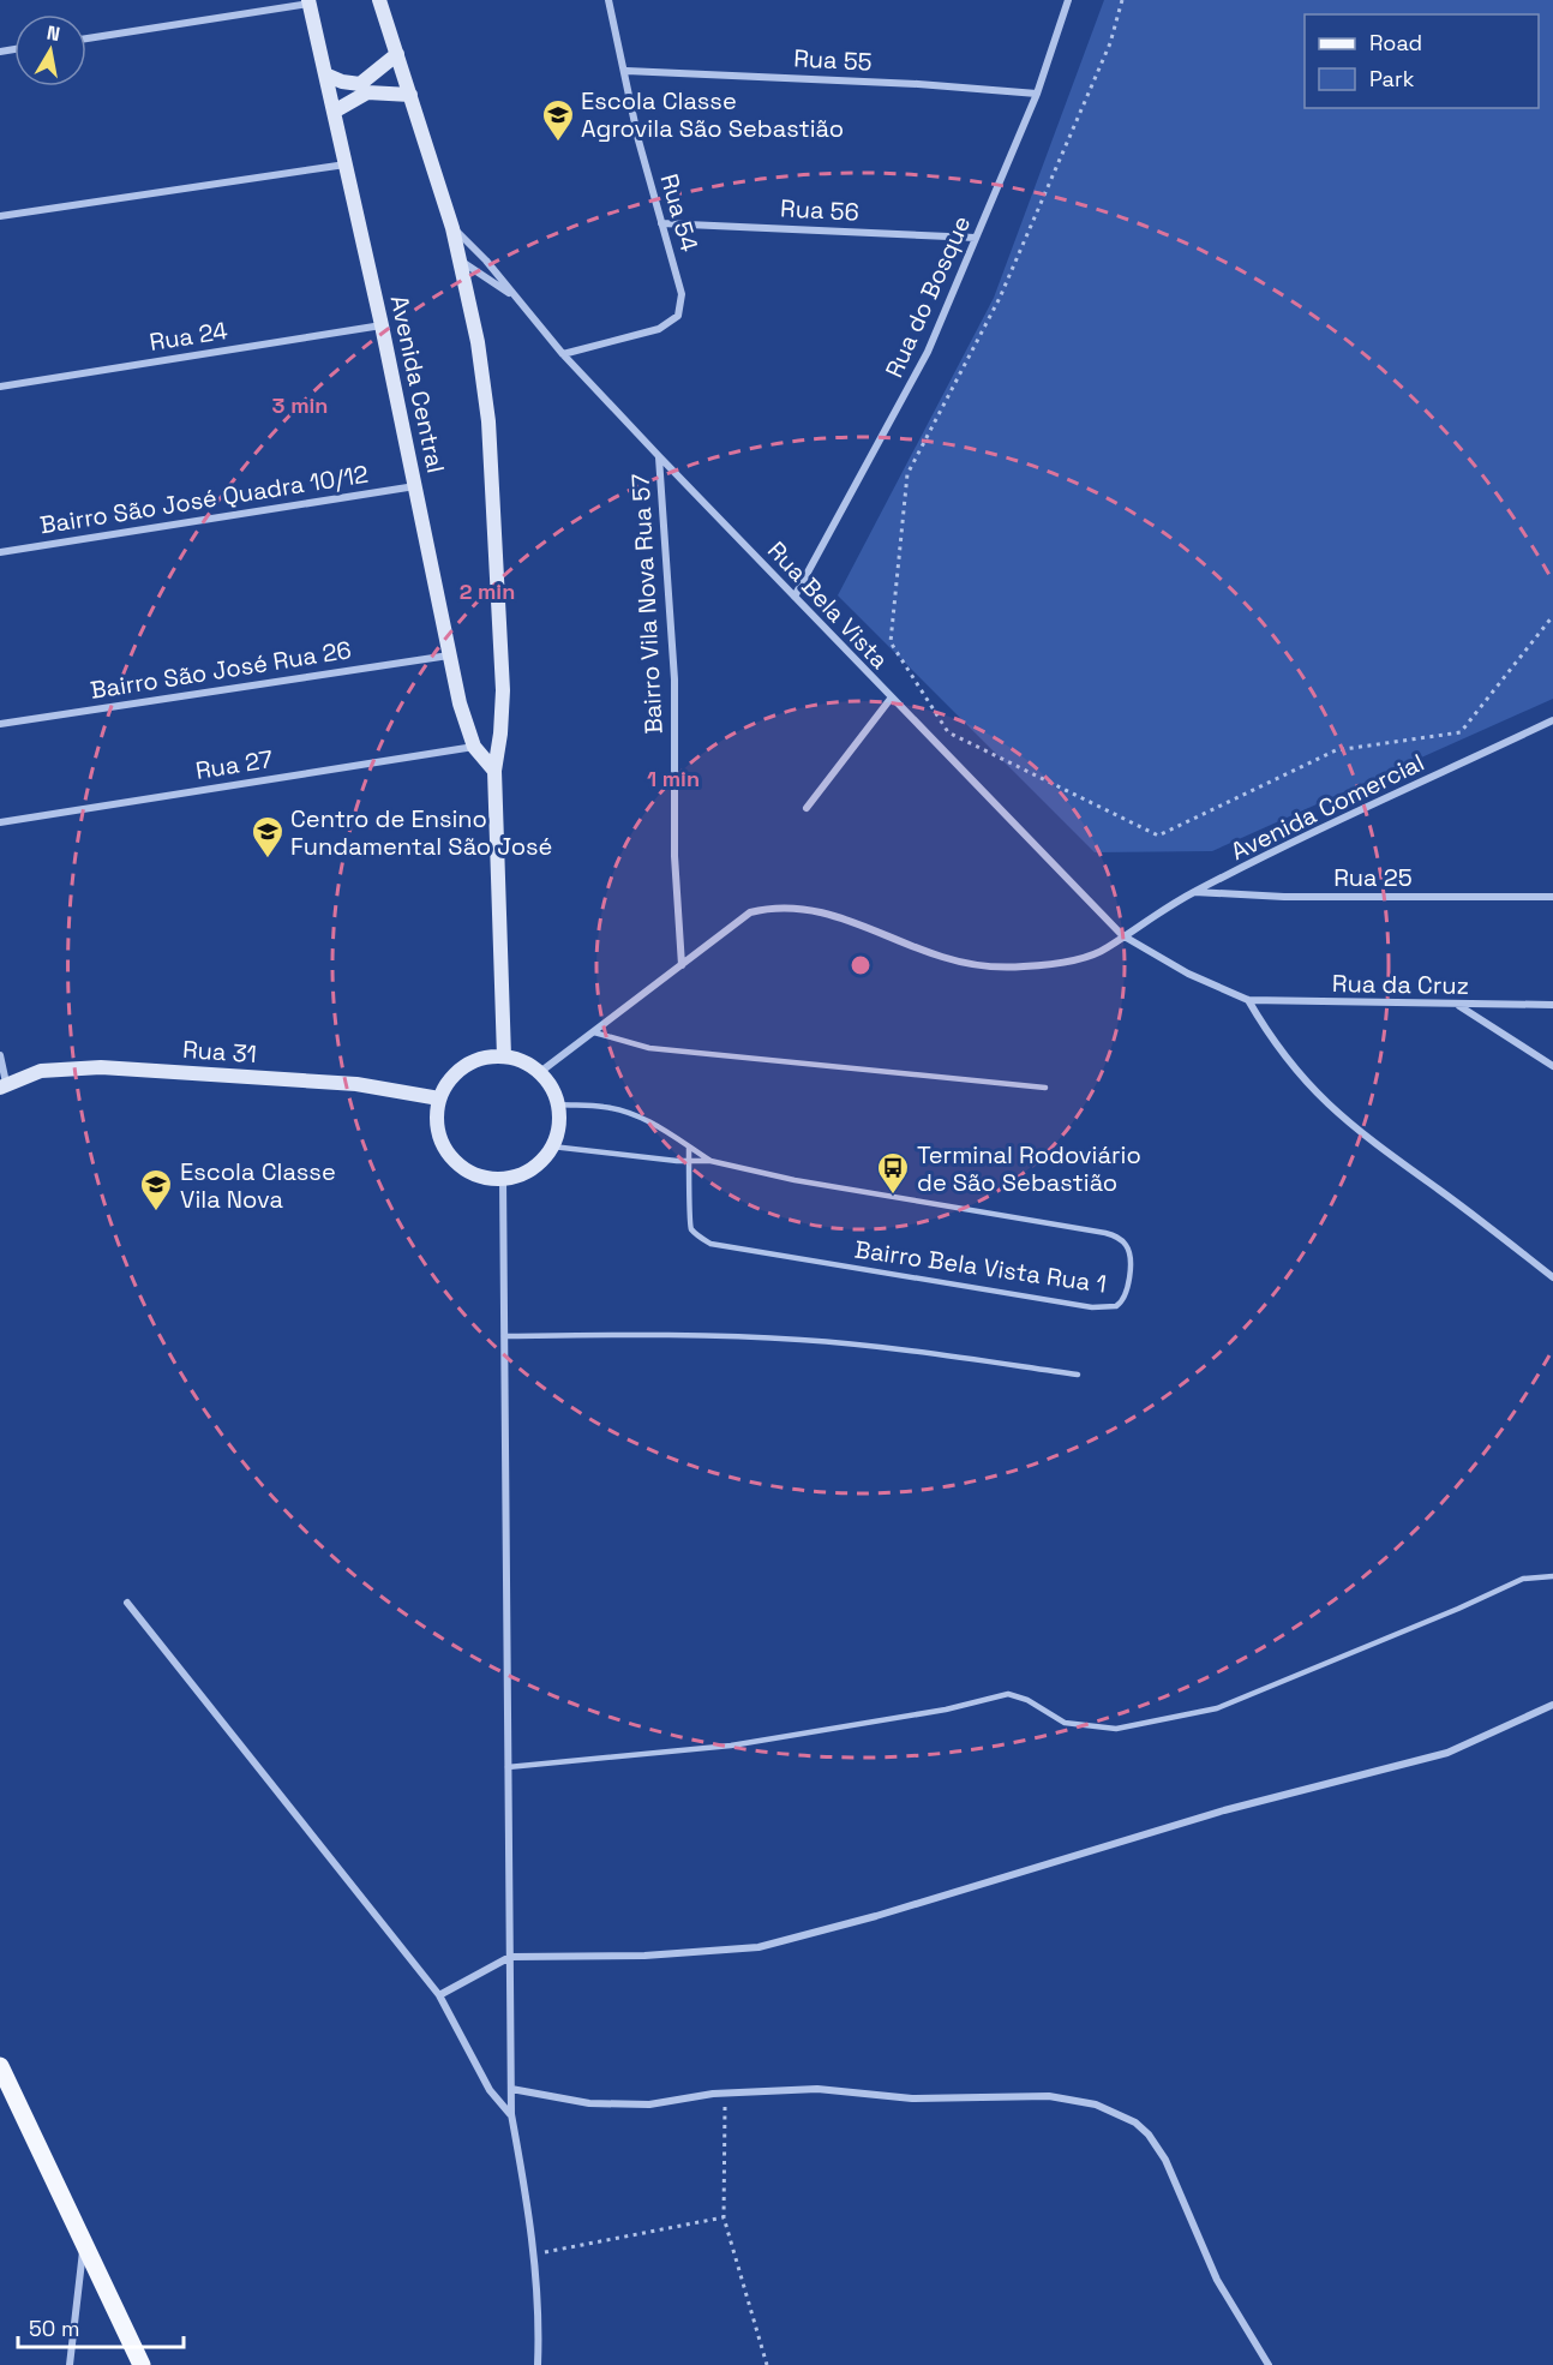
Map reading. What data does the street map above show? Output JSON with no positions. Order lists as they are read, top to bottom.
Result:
{
  "streets": {
    "street": [
      "Rua 55",
      "Rua 56",
      "Rua 54",
      "Rua do Bosque",
      "Rua 24",
      "Avenida Central",
      "Bairro São José Quadra 10/12",
      "Bairro Vila Nova Rua 57",
      "Rua Bela Vista",
      "Bairro São José Rua 26",
      "Rua 27",
      "Avenida Comercial",
      "Rua 25",
      "Rua da Cruz",
      "Rua 31"
    ],
    "lane": ["Bairro Bela Vista Rua 1"]
  },
  "crossings": [
    ["Rua 55", "Rua 54"],
    ["Rua 55", "Rua do Bosque"],
    ["Rua 56", "Rua 54"],
    ["Rua 56", "Rua do Bosque"],
    ["Rua 54", "Rua Bela Vista"],
    ["Rua do Bosque", "Rua Bela Vista"],
    ["Rua 24", "Avenida Central"],
    ["Avenida Central", "Bairro São José Quadra 10/12"],
    ["Avenida Central", "Bairro São José Rua 26"],
    ["Avenida Central", "Rua 27"],
    ["Bairro Vila Nova Rua 57", "Rua Bela Vista"],
    ["Bairro Vila Nova Rua 57", "Avenida Comercial"],
    ["Rua Bela Vista", "Avenida Comercial"],
    ["Rua Bela Vista", "Rua da Cruz"],
    ["Avenida Comercial", "Rua 25"],
    ["Avenida Comercial", "Rua 31"]
  ],
  "places": {
    "school or university": ["Escola Classe Agrovila São Sebastião", "Centro de Ensino Fundamental São José", "Escola Classe Vila Nova"],
    "bus stop": ["Terminal Rodoviário de São Sebastião"]
  },
  "legend": ["Road", "Park"],
  "scale_bar": "50 m",
  "north": "top",
  "rings": ["3 min", "2 min", "1 min"]
}
